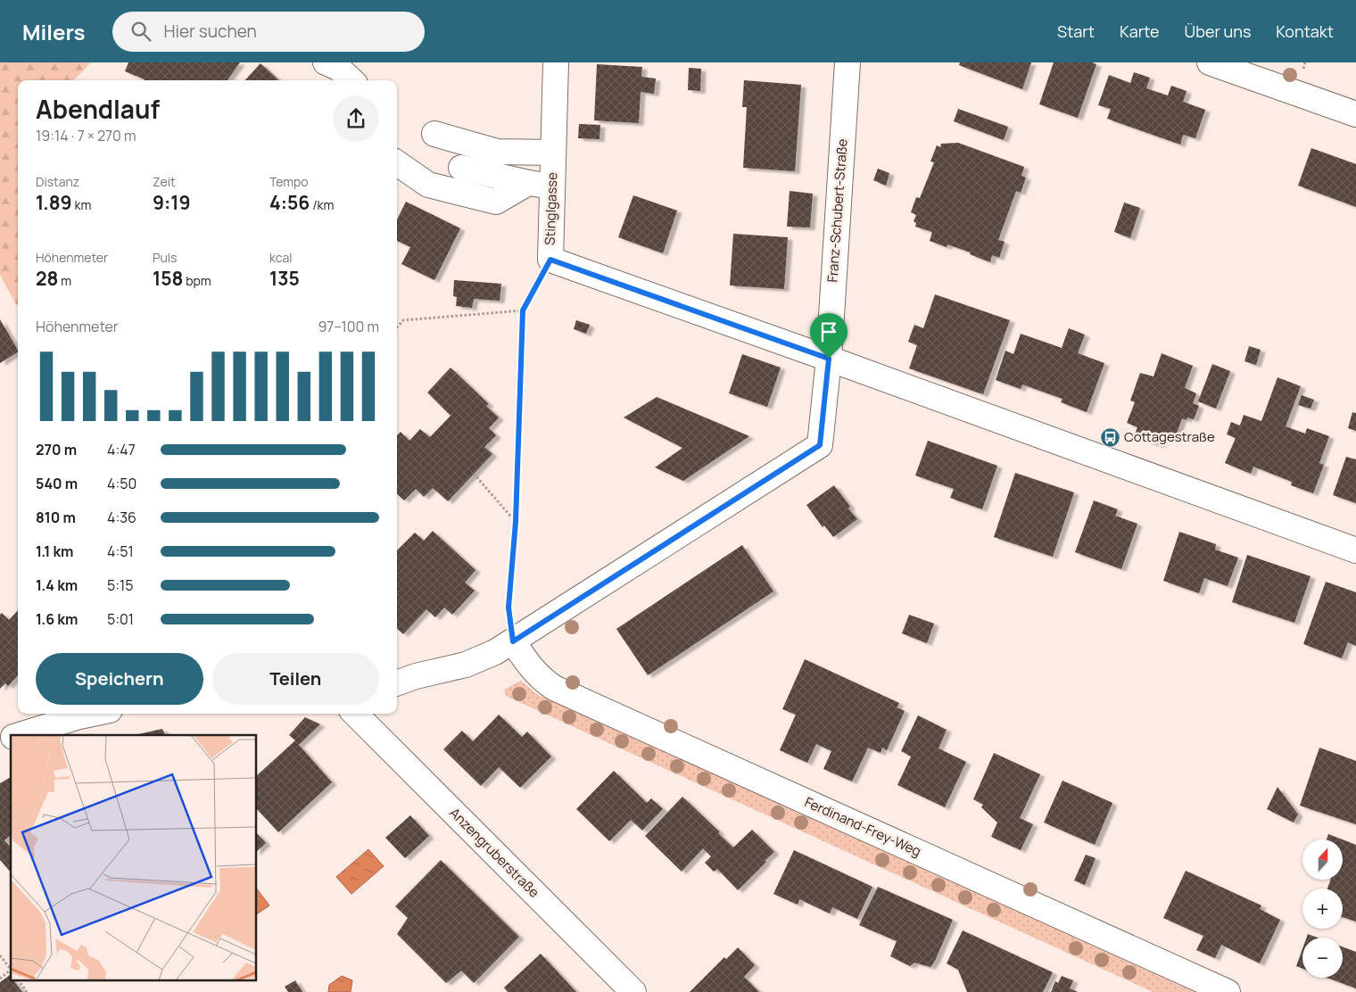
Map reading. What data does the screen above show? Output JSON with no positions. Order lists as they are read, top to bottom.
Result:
{
  "streets": {
    "street": [
      "Stinglgasse",
      "Franz-Schubert-Straße",
      "Ferdinand-Frey-Weg",
      "Anzengruberstraße"
    ]
  },
  "crossings": [
    ["Stinglgasse", "Ferdinand-Frey-Weg"]
  ],
  "places": {
    "bus stop": ["Cottagestraße"]
  },
  "north": "top",
  "page": {
    "header": "Milers",
    "search": "Hier suchen",
    "nav": [
      "Start",
      "Karte",
      "Über uns",
      "Kontakt"
    ],
    "heading": ["Abendlauf", "19:14 · 7 × 270 m"],
    "stats": [
      ["Distanz", "1.89 km"],
      ["Zeit", "9:19"],
      ["Tempo", "4:56 /km"],
      ["Höhenmeter", "28 m"],
      ["Puls", "158 bpm"],
      ["kcal", "135"]
    ],
    "chart": ["Höhenmeter", "97–100 m"],
    "list": [
      {
        "name": "270 m",
        "note": "4:47"
      },
      {
        "name": "540 m",
        "note": "4:50"
      },
      {
        "name": "810 m",
        "note": "4:36"
      },
      {
        "name": "1.1 km",
        "note": "4:51"
      },
      {
        "name": "1.4 km",
        "note": "5:15"
      },
      {
        "name": "1.6 km",
        "note": "5:01"
      }
    ],
    "buttons": ["Speichern", "Teilen"],
    "map_buttons": ["+", "−"]
  }
}
